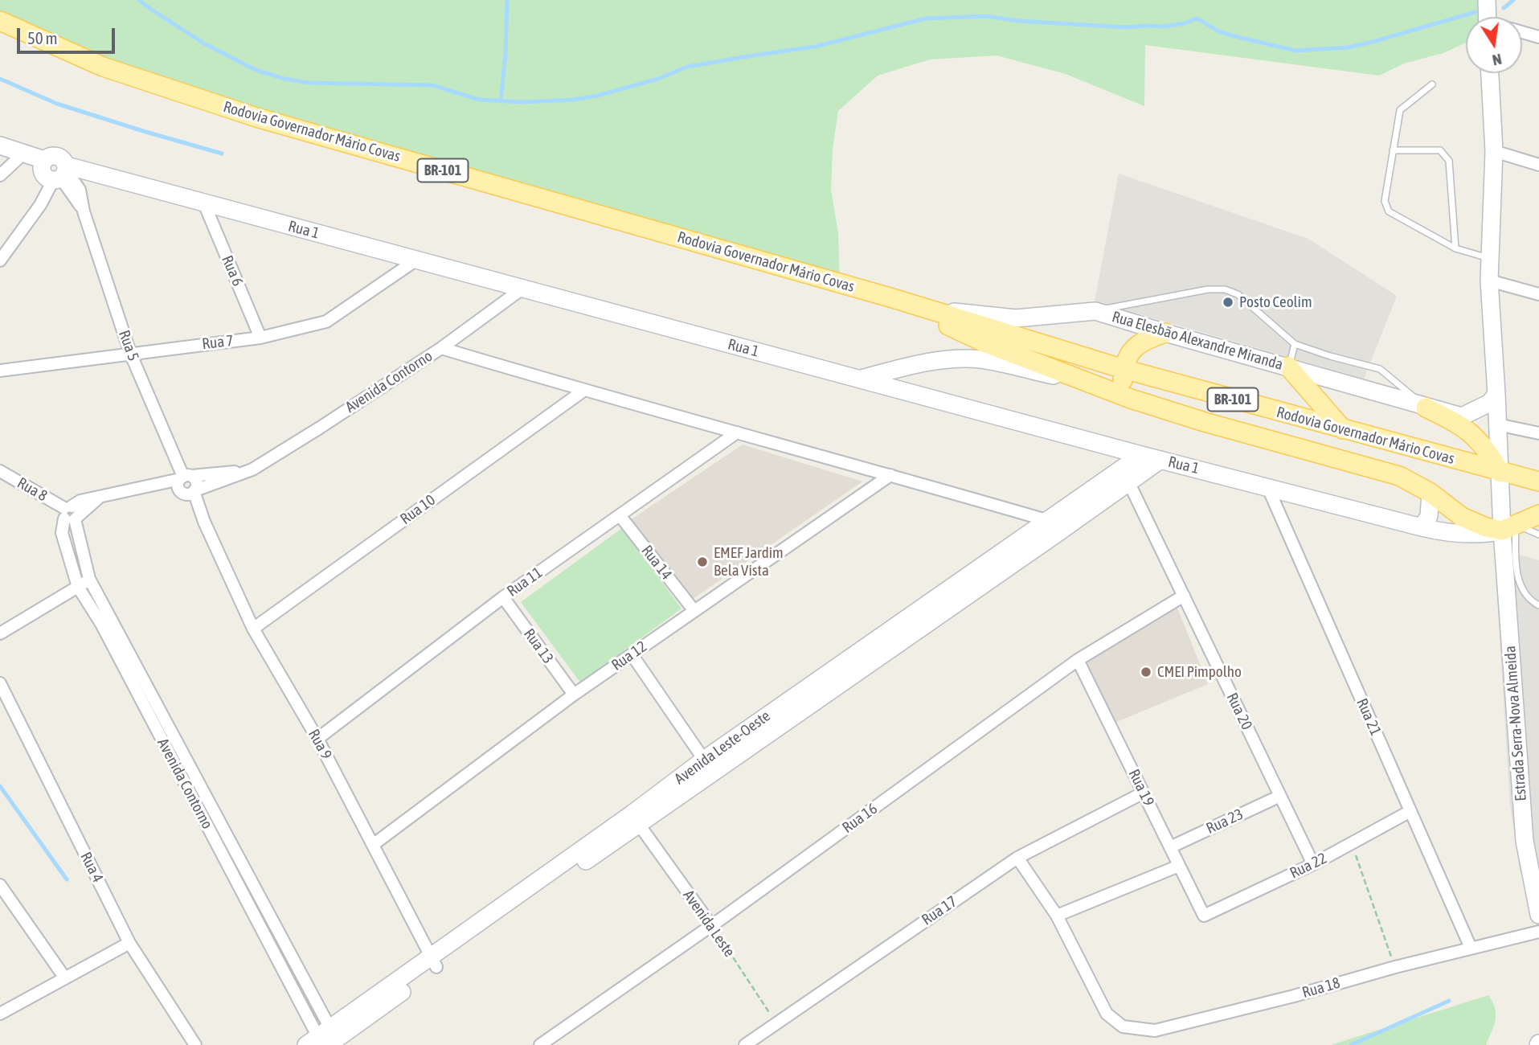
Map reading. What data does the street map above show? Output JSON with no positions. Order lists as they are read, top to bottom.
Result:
{
  "streets": {
    "main road": ["Rodovia Governador Mário Covas", "BR-101"],
    "street": [
      "Rua 1",
      "Rua 6",
      "Rua Elesbão Alexandre Miranda",
      "Rua 7",
      "Rua 5",
      "Avenida Contorno",
      "Rua 8",
      "Rua 10",
      "Rua 14",
      "Rua 11",
      "Rua 13",
      "Rua 12",
      "Rua 20",
      "Rua 21",
      "Estrada Serra-Nova Almeida",
      "Rua 9",
      "Avenida Leste-Oeste",
      "Rua 19",
      "Rua 16",
      "Rua 23",
      "Rua 22",
      "Rua 4",
      "Rua 17",
      "Avenida Leste",
      "Rua 18"
    ]
  },
  "crossings": [
    ["Rodovia Governador Mário Covas", "Rua Elesbão Alexandre Miranda"],
    ["Rua 1", "Rua 6"],
    ["Rua 1", "Rua 7"],
    ["Rua 1", "Rua 5"],
    ["Rua 1", "Avenida Contorno"],
    ["Rua 1", "Rua 21"],
    ["Rua 1", "Estrada Serra-Nova Almeida"],
    ["Rua 1", "Avenida Leste-Oeste"],
    ["Rua 6", "Rua 7"],
    ["Rua 7", "Rua 5"],
    ["Rua 5", "Avenida Contorno"],
    ["Rua 5", "Rua 9"],
    ["Avenida Contorno", "Rua 8"],
    ["Avenida Contorno", "Rua 9"],
    ["Avenida Contorno", "Avenida Leste-Oeste"],
    ["Rua 10", "Rua 9"],
    ["Rua 14", "Rua 11"],
    ["Rua 14", "Rua 12"],
    ["Rua 11", "Rua 13"],
    ["Rua 11", "Rua 9"],
    ["Rua 13", "Rua 12"],
    ["Rua 12", "Rua 9"],
    ["Rua 20", "Avenida Leste-Oeste"],
    ["Rua 20", "Rua 16"],
    ["Rua 20", "Rua 23"],
    ["Rua 20", "Rua 22"],
    ["Rua 21", "Rua 22"],
    ["Rua 21", "Rua 18"],
    ["Rua 9", "Avenida Leste-Oeste"],
    ["Avenida Leste-Oeste", "Avenida Leste"],
    ["Rua 19", "Rua 16"],
    ["Rua 19", "Rua 23"],
    ["Rua 19", "Rua 22"],
    ["Rua 19", "Rua 17"],
    ["Rua 16", "Avenida Leste"],
    ["Rua 17", "Avenida Leste"]
  ],
  "places": ["Posto Ceolim", "EMEF Jardim Bela Vista", "CMEI Pimpolho"],
  "scale_bar": "50 m",
  "north": "bottom"
}
